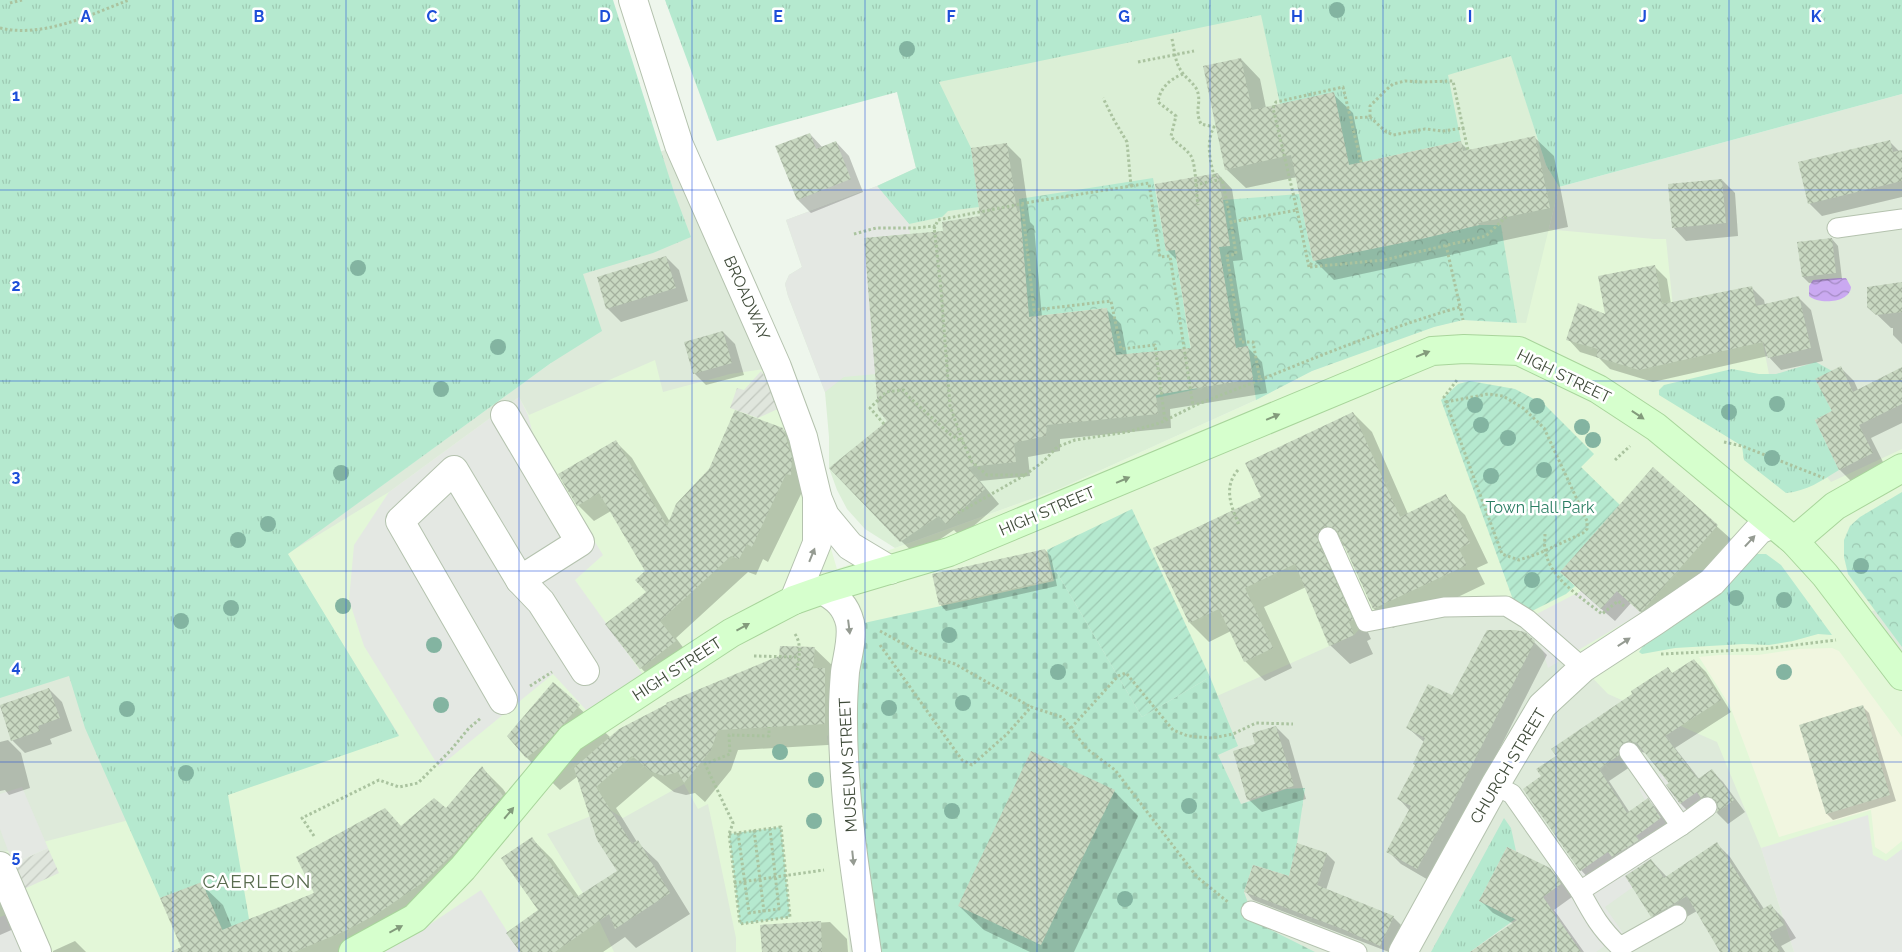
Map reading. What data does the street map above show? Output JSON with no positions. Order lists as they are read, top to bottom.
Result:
{
  "streets": {
    "main road": ["HIGH STREET"],
    "street": ["BROADWAY", "MUSEUM STREET", "CHURCH STREET"]
  },
  "crossings": [
    ["BROADWAY", "HIGH STREET"],
    ["HIGH STREET", "MUSEUM STREET"],
    ["HIGH STREET", "CHURCH STREET"]
  ],
  "one_way": ["HIGH STREET", "MUSEUM STREET", "CHURCH STREET"],
  "districts": ["CAERLEON"],
  "parks": ["Town Hall Park"],
  "grid": {
    "columns": [
      "A",
      "B",
      "C",
      "D",
      "E",
      "F",
      "G",
      "H",
      "I",
      "J",
      "K"
    ],
    "rows": [
      "1",
      "2",
      "3",
      "4",
      "5"
    ]
  }
}
